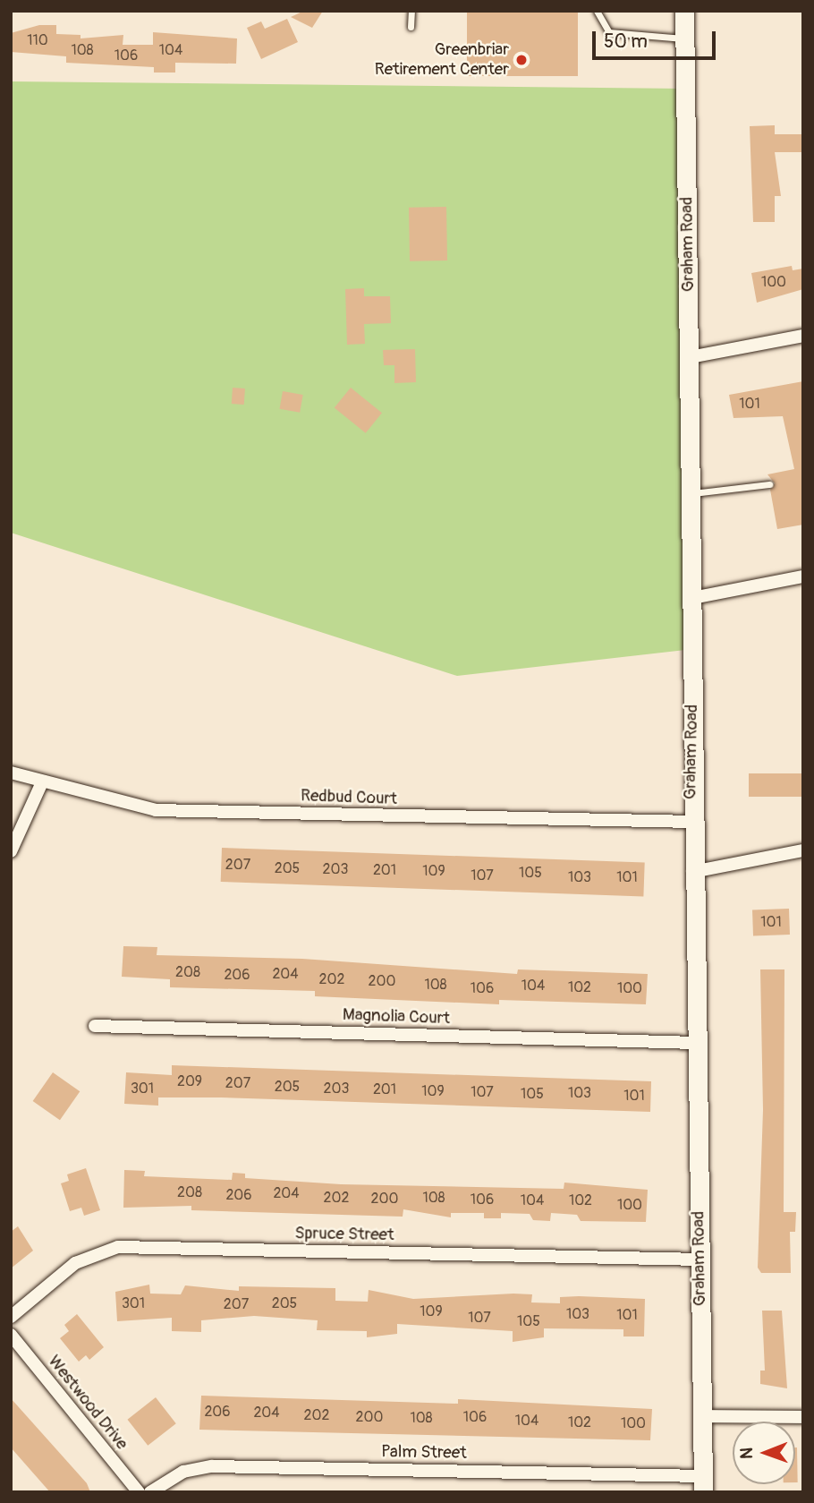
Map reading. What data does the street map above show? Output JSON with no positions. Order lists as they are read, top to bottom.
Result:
{
  "streets": {
    "main road": ["Graham Road"],
    "street": [
      "Redbud Court",
      "Magnolia Court",
      "Spruce Street",
      "Westwood Drive",
      "Palm Street"
    ]
  },
  "crossings": [
    ["Graham Road", "Redbud Court"],
    ["Graham Road", "Magnolia Court"],
    ["Graham Road", "Spruce Street"],
    ["Graham Road", "Palm Street"]
  ],
  "places": ["Greenbriar Retirement Center"],
  "house_numbers": [
    "110",
    "108",
    "104",
    "106",
    "100",
    "101",
    "207",
    "205",
    "203",
    "201",
    "109",
    "105",
    "107",
    "103",
    "101",
    "101",
    "208",
    "204",
    "206",
    "202",
    "200",
    "108",
    "104",
    "102",
    "106",
    "100",
    "209",
    "207",
    "205",
    "301",
    "203",
    "201",
    "109",
    "107",
    "103",
    "105",
    "101",
    "208",
    "204",
    "206",
    "202",
    "108",
    "200",
    "106",
    "104",
    "102",
    "100",
    "301",
    "205",
    "207",
    "109",
    "103",
    "101",
    "107",
    "105",
    "206",
    "204",
    "202",
    "200",
    "106",
    "108",
    "104",
    "102",
    "100"
  ],
  "scale_bar": "50 m",
  "north": "left"
}
